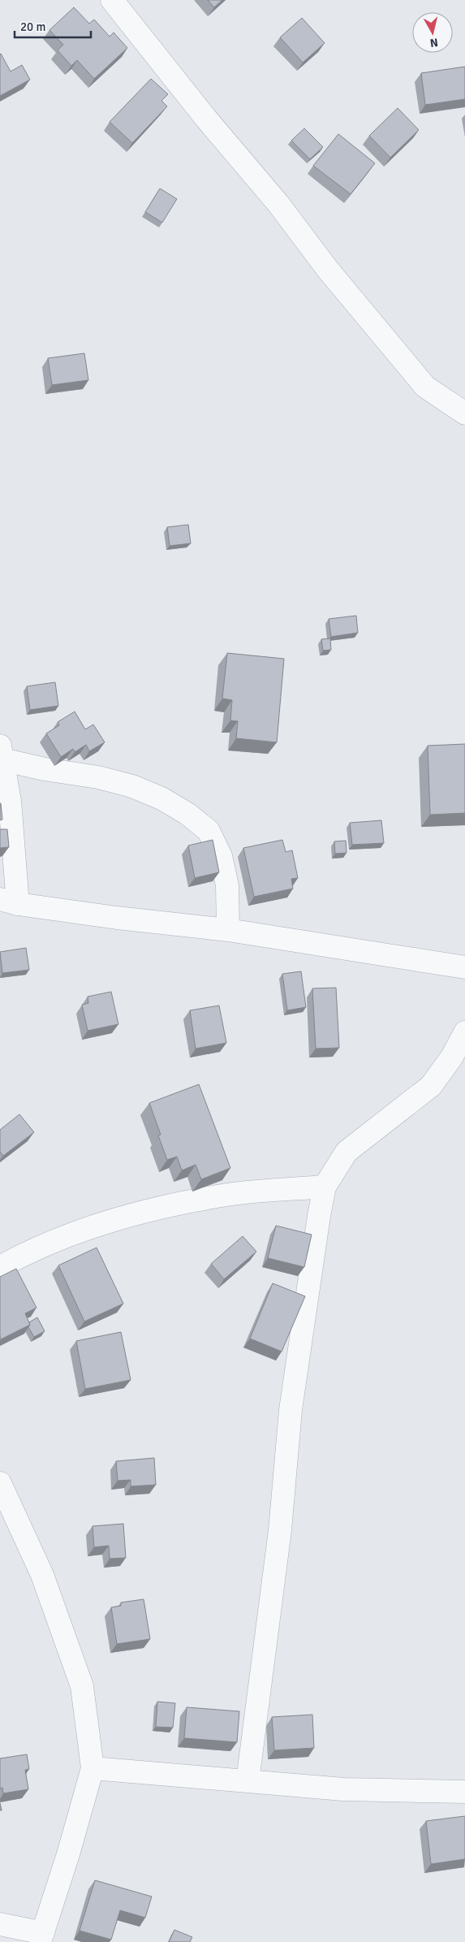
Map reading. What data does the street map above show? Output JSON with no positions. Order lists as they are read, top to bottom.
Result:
{
  "scale_bar": "20 m",
  "north": "bottom"
}
